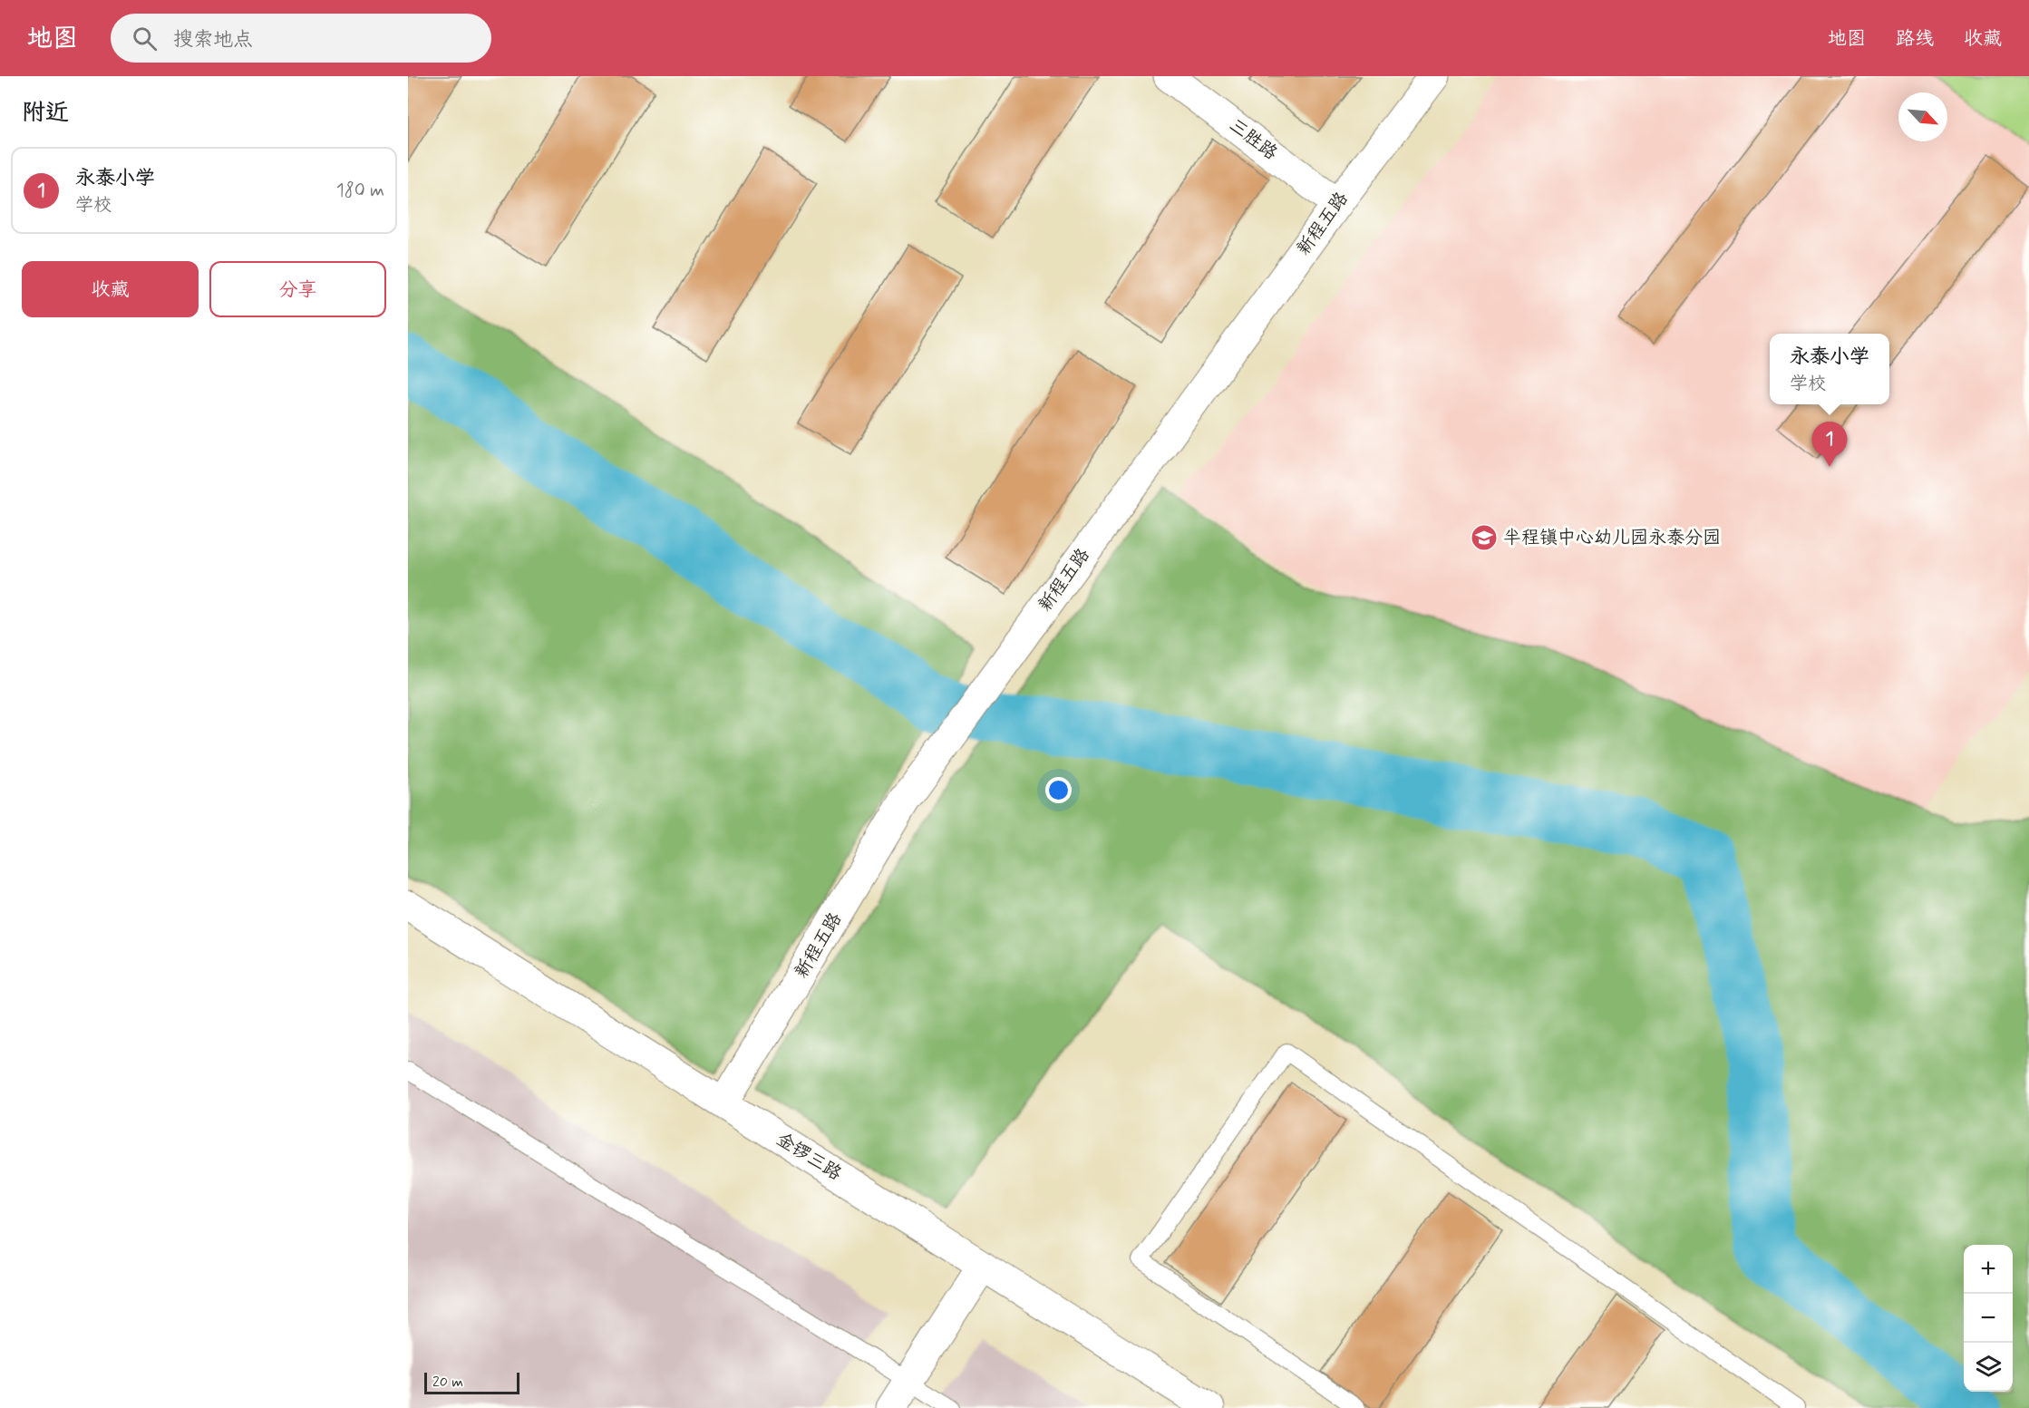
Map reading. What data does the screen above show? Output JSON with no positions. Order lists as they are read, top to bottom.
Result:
{
  "streets": {
    "street": ["三胜路", "新程五路", "金锣三路"]
  },
  "crossings": [
    ["三胜路", "新程五路"],
    ["新程五路", "金锣三路"]
  ],
  "places": {
    "school or university": ["半程镇中心幼儿园永泰分园"]
  },
  "scale_bar": "20 m",
  "north": "bottom right",
  "page": {
    "header": "地图",
    "search": "搜索地点",
    "nav": ["地图", "路线", "收藏"],
    "heading": "附近",
    "list": [
      {
        "mark": "1",
        "name": "永泰小学",
        "note": "学校",
        "value": "180 m"
      }
    ],
    "buttons": ["收藏", "分享"],
    "popup": ["永泰小学", "学校"],
    "pins": "1",
    "map_buttons": ["+", "−"],
    "scale": "20 m"
  }
}
